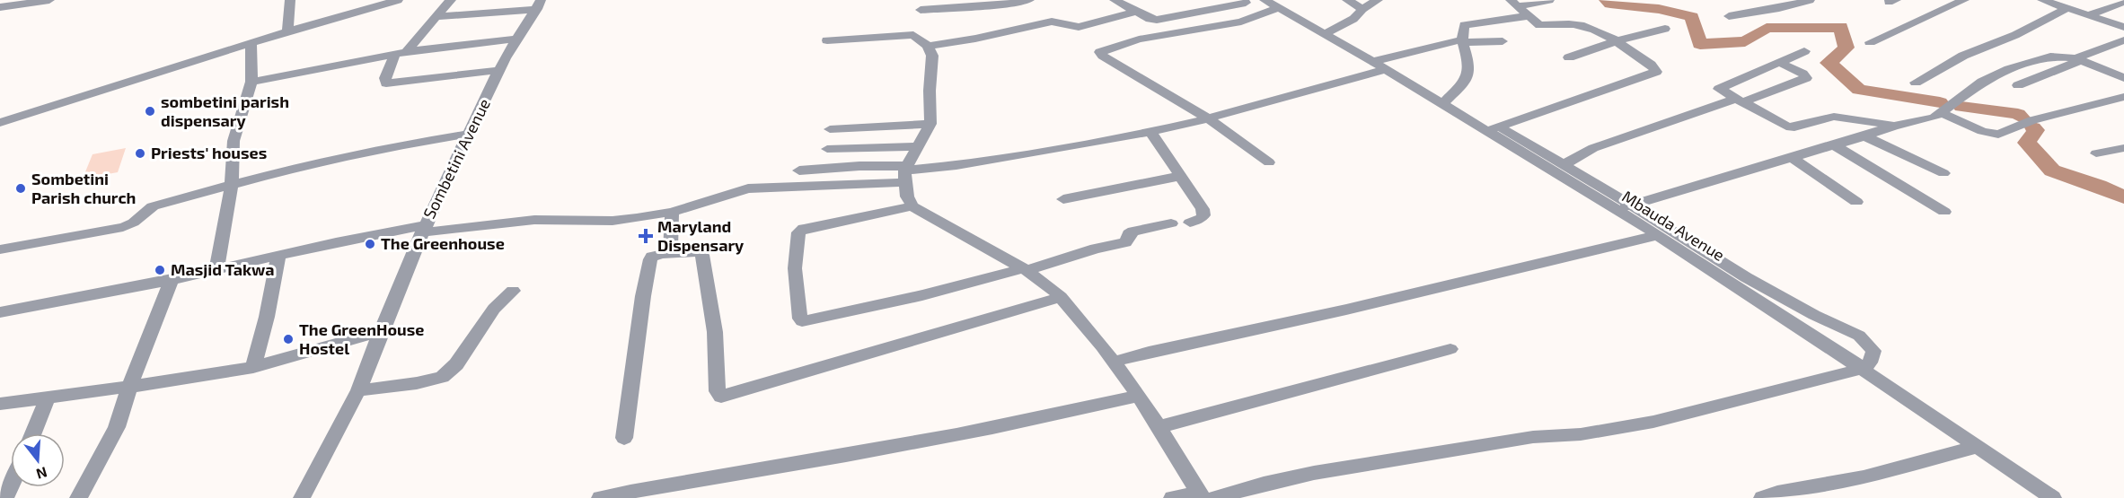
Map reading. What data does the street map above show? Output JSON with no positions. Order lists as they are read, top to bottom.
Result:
{
  "streets": {
    "street": ["Sombetini Avenue", "Mbauda Avenue"]
  },
  "places": {
    "other": [
      "sombetini parish dispensary",
      "Priests' houses",
      "Sombetini Parish church",
      "The Greenhouse",
      "Masjid Takwa",
      "The GreenHouse Hostel"
    ],
    "health": ["Maryland Dispensary"]
  },
  "north": "bottom"
}
